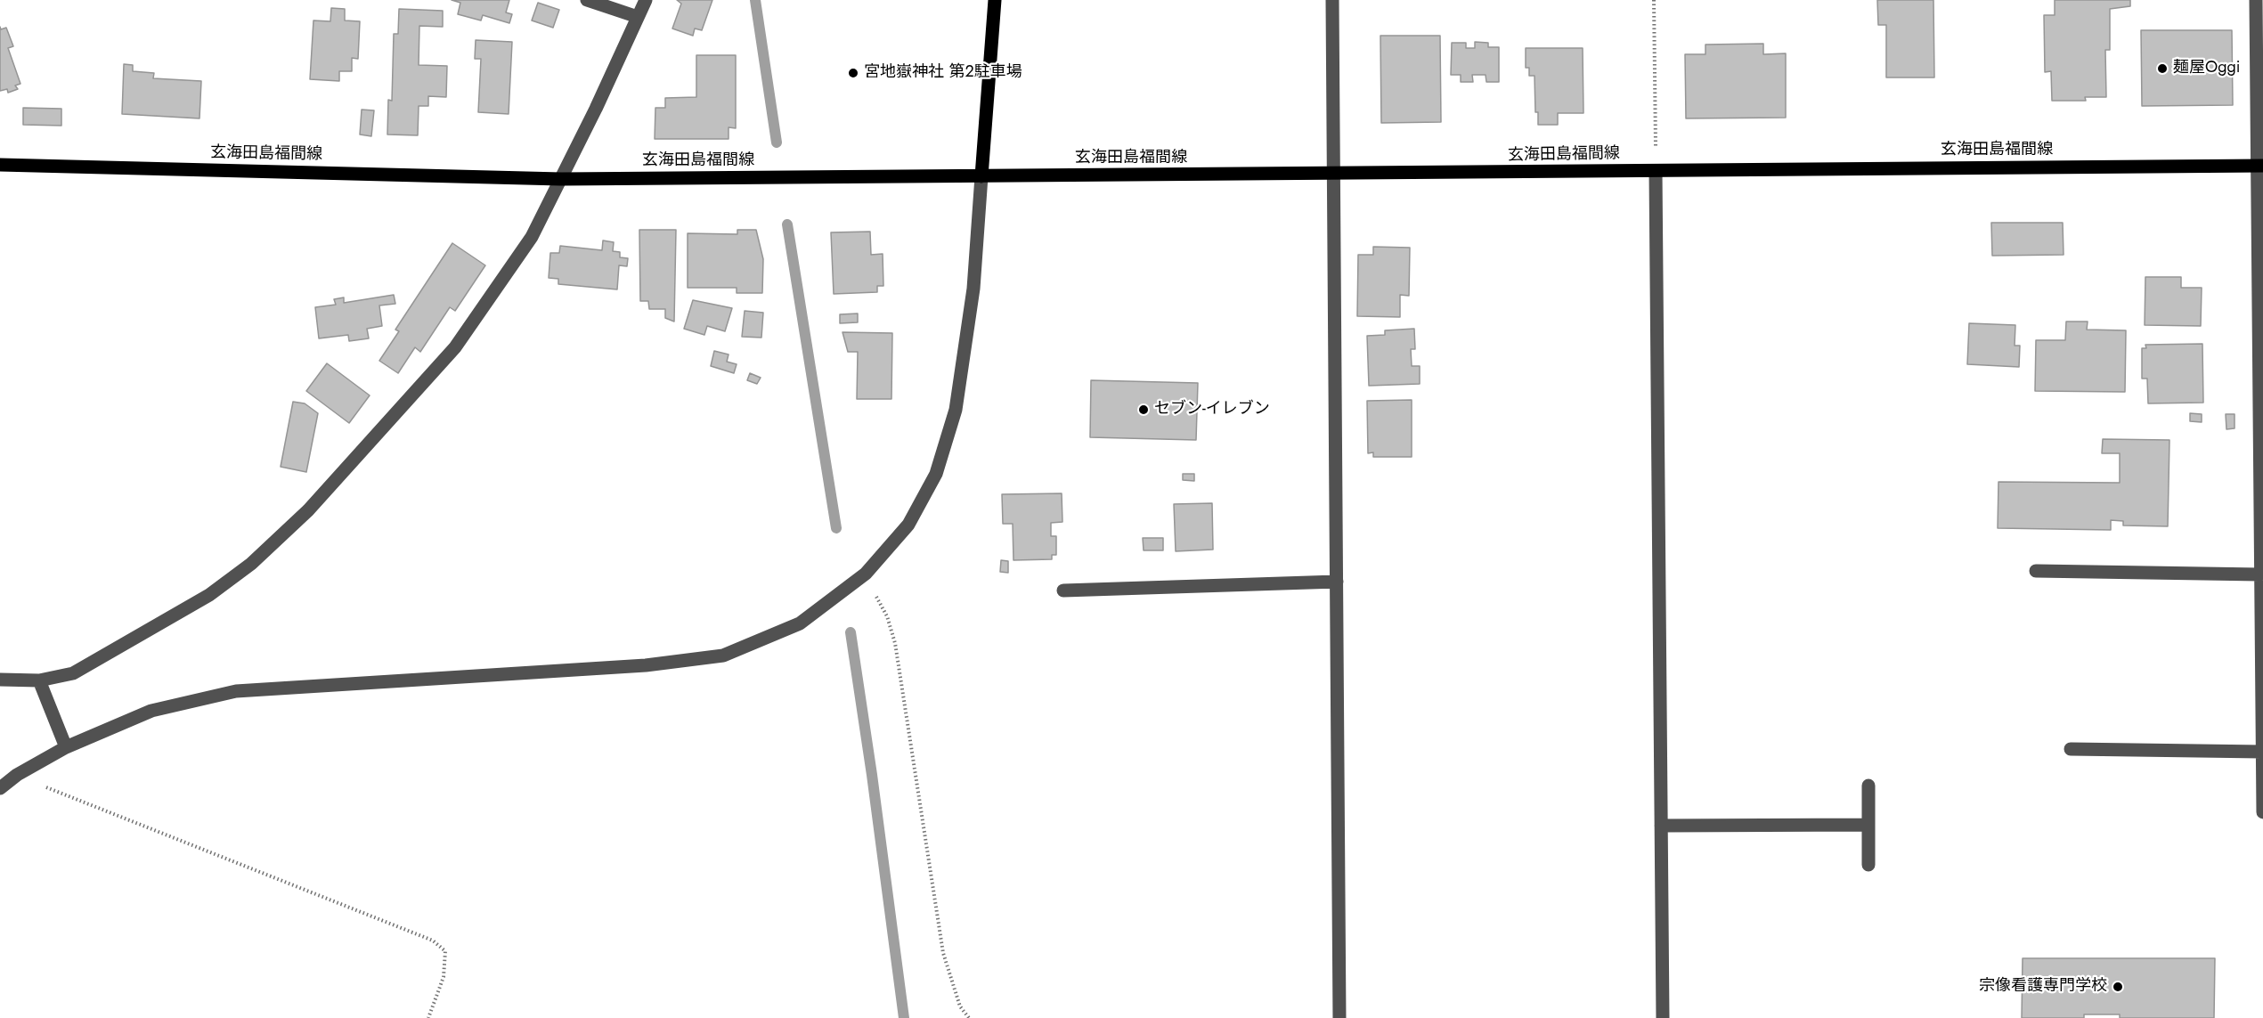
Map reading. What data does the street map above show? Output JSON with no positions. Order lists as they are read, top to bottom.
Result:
{
  "streets": {
    "main road": ["玄海田島福間線"]
  },
  "places": [
    "麺屋Oggi",
    "宮地嶽神社 第2駐車場",
    "セブン-イレブン",
    "宗像看護専門学校"
  ]
}
